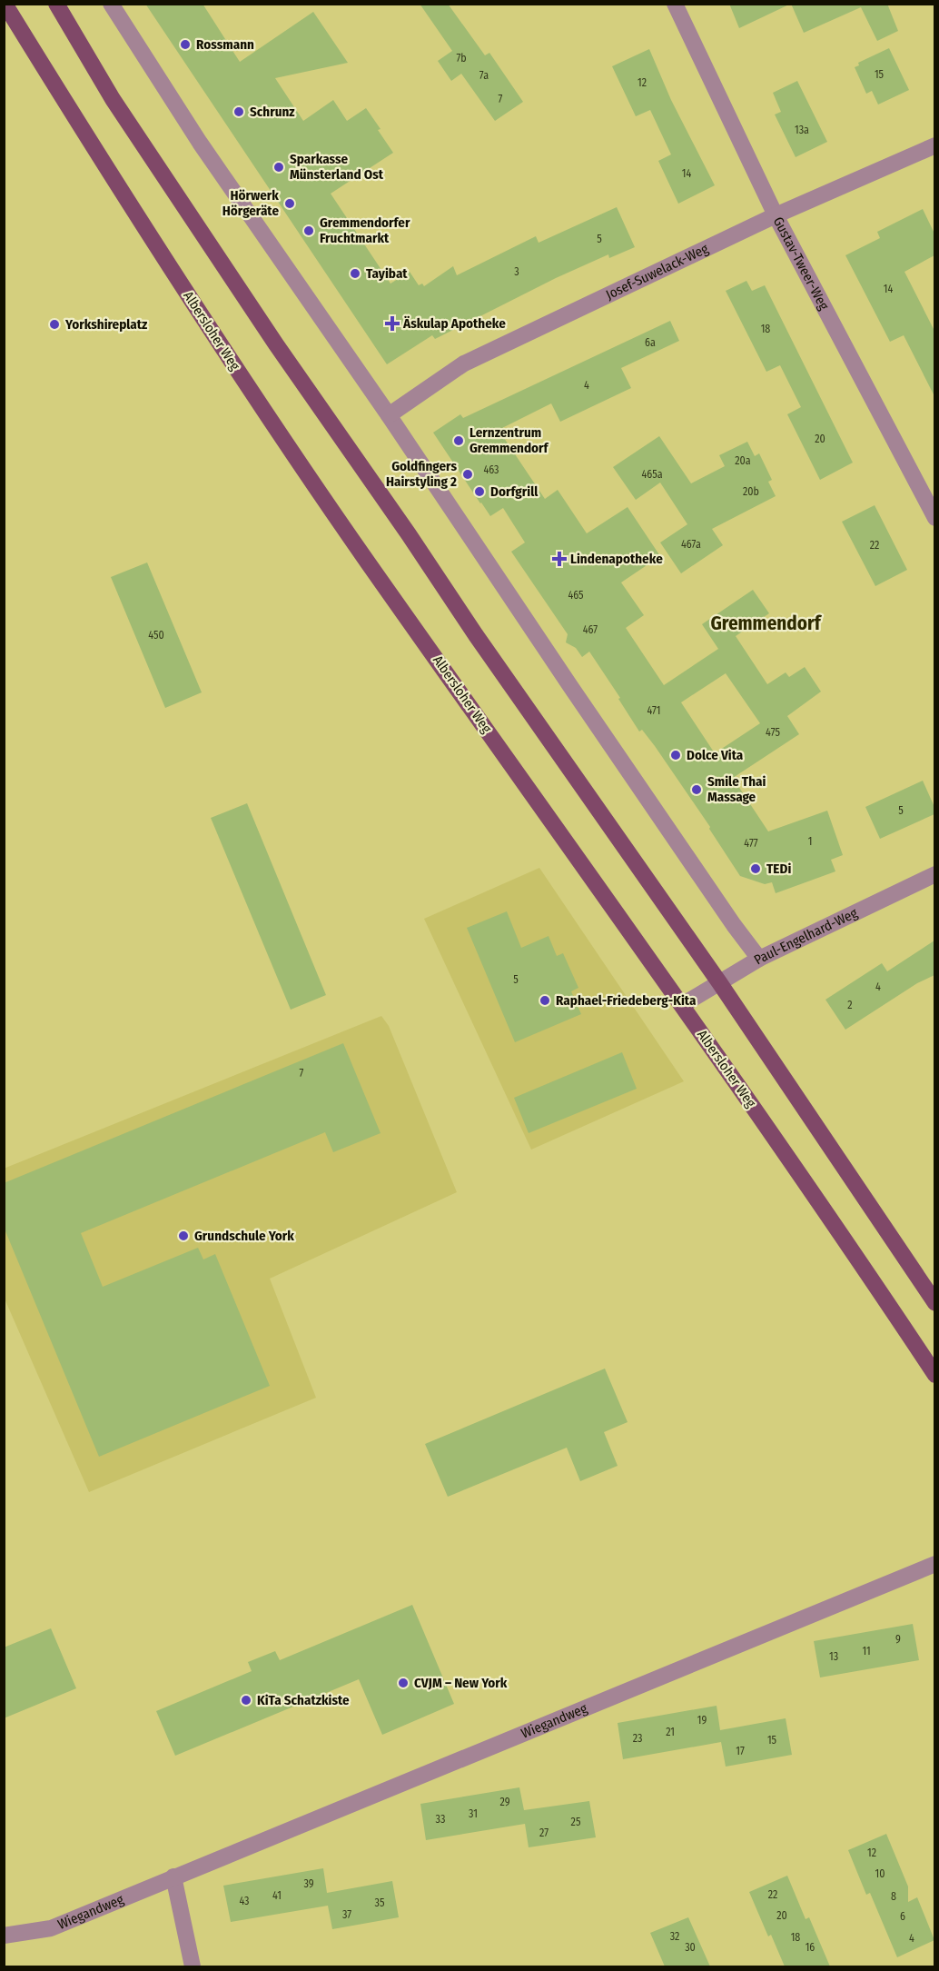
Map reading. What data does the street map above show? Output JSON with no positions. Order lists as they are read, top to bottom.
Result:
{
  "streets": {
    "main road": ["Albersloher Weg"],
    "street": [
      "Gustav-Tweer-Weg",
      "Josef-Suwelack-Weg",
      "Paul-Engelhard-Weg",
      "Wiegandweg"
    ]
  },
  "crossings": [
    ["Gustav-Tweer-Weg", "Josef-Suwelack-Weg"],
    ["Albersloher Weg", "Paul-Engelhard-Weg"]
  ],
  "districts": ["Gremmendorf"],
  "places": {
    "other": [
      "Rossmann",
      "Schrunz",
      "Sparkasse Münsterland Ost",
      "Hörwerk Hörgeräte",
      "Gremmendorfer Fruchtmarkt",
      "Tayibat",
      "Yorkshireplatz",
      "Lernzentrum Gremmendorf",
      "Goldfingers Hairstyling 2",
      "Dorfgrill",
      "Dolce Vita",
      "Smile Thai Massage",
      "TEDi",
      "Raphael-Friedeberg-Kita",
      "Grundschule York",
      "CVJM – New York",
      "KiTa Schatzkiste"
    ],
    "health": ["Äskulap Apotheke", "Lindenapotheke"]
  },
  "house_numbers": [
    "7b",
    "15",
    "7a",
    "12",
    "7",
    "13a",
    "14",
    "5",
    "3",
    "14",
    "18",
    "6a",
    "4",
    "20",
    "20a",
    "463",
    "465a",
    "20b",
    "467a",
    "22",
    "465",
    "467",
    "450",
    "471",
    "475",
    "5",
    "1",
    "477",
    "5",
    "4",
    "2",
    "7",
    "9",
    "11",
    "13",
    "19",
    "21",
    "23",
    "15",
    "17",
    "29",
    "31",
    "33",
    "25",
    "27",
    "12",
    "10",
    "39",
    "22",
    "41",
    "8",
    "43",
    "35",
    "37",
    "20",
    "6",
    "32",
    "18",
    "4",
    "30",
    "16"
  ]
}
